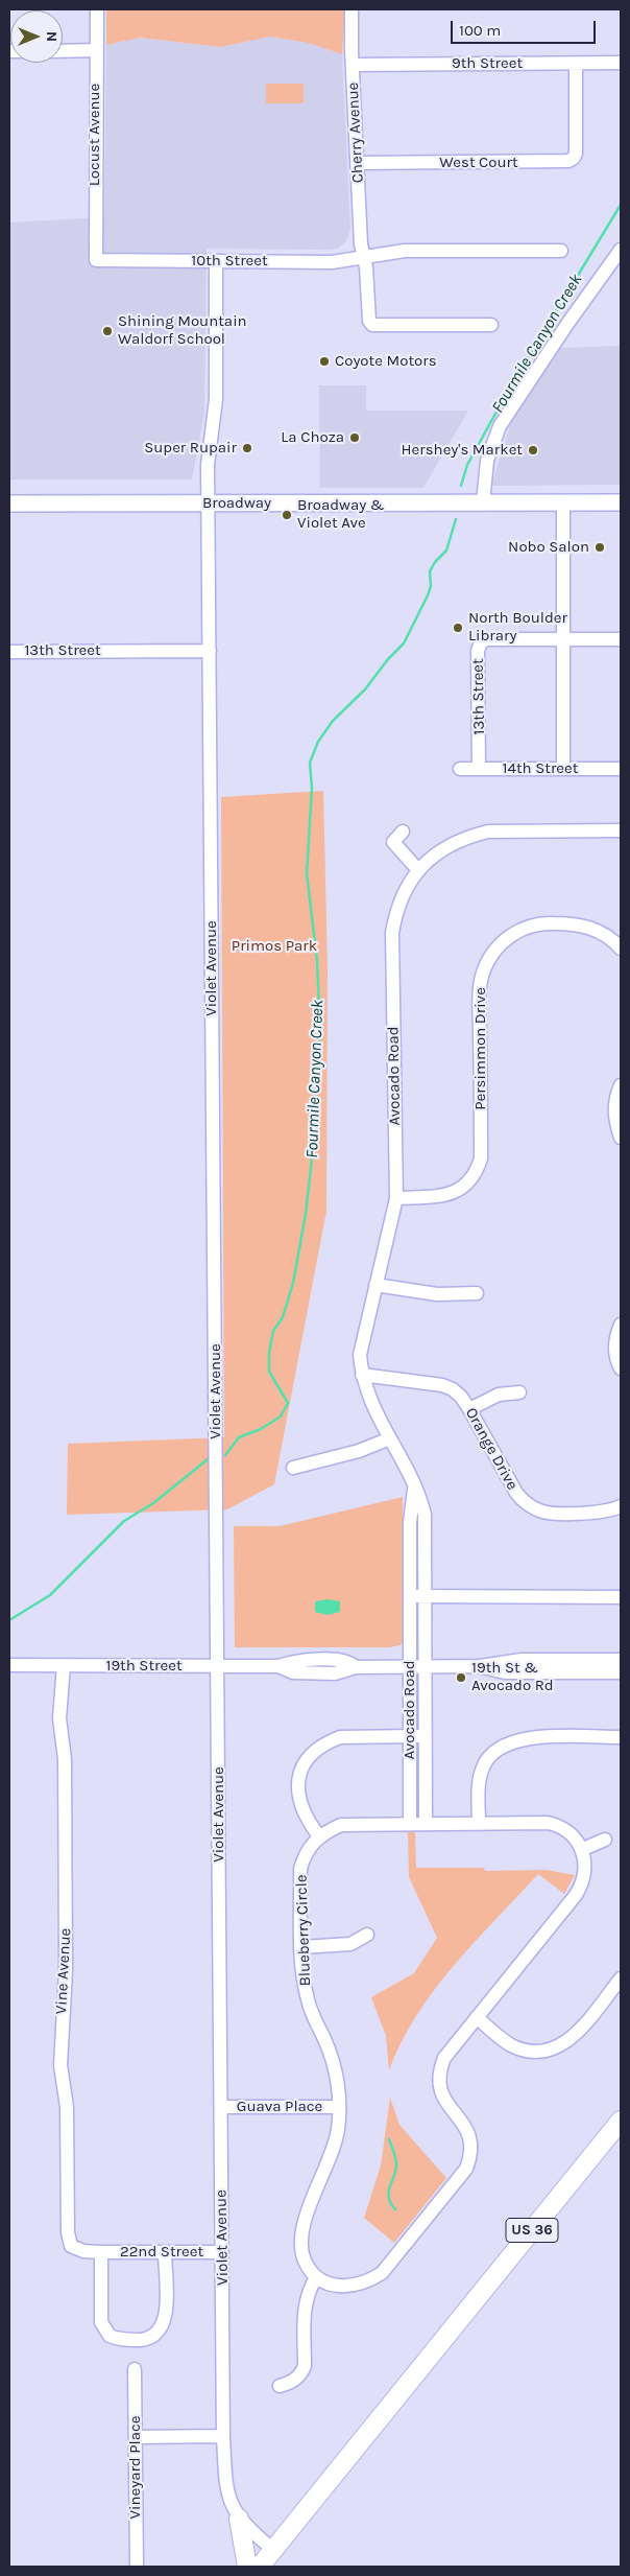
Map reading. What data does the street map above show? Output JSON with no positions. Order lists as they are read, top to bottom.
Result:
{
  "streets": {
    "highway": ["US 36"],
    "main road": ["Broadway"],
    "street": [
      "9th Street",
      "Cherry Avenue",
      "Locust Avenue",
      "West Court",
      "10th Street",
      "13th Street",
      "14th Street",
      "Violet Avenue",
      "Persimmon Drive",
      "Avocado Road",
      "Orange Drive",
      "19th Street",
      "Blueberry Circle",
      "Vine Avenue",
      "Guava Place",
      "22nd Street",
      "Vineyard Place"
    ]
  },
  "crossings": [
    ["9th Street", "Cherry Avenue"],
    ["9th Street", "West Court"],
    ["Cherry Avenue", "West Court"],
    ["Cherry Avenue", "10th Street"],
    ["Locust Avenue", "10th Street"],
    ["10th Street", "Violet Avenue"],
    ["Broadway", "Violet Avenue"],
    ["13th Street", "14th Street"],
    ["13th Street", "Violet Avenue"],
    ["Violet Avenue", "19th Street"],
    ["Violet Avenue", "Guava Place"],
    ["Violet Avenue", "22nd Street"],
    ["Persimmon Drive", "Avocado Road"],
    ["Avocado Road", "Orange Drive"],
    ["Avocado Road", "19th Street"],
    ["Avocado Road", "Blueberry Circle"],
    ["19th Street", "Vine Avenue"],
    ["Blueberry Circle", "Guava Place"],
    ["Vine Avenue", "22nd Street"]
  ],
  "water": ["Fourmile Canyon Creek"],
  "parks": ["Primos Park"],
  "places": [
    "Shining Mountain Waldorf School",
    "Coyote Motors",
    "La Choza",
    "Super Rupair",
    "Hershey's Market",
    "Broadway & Violet Ave",
    "Nobo Salon",
    "North Boulder Library",
    "19th St & Avocado Rd"
  ],
  "scale_bar": "100 m",
  "north": "right"
}
